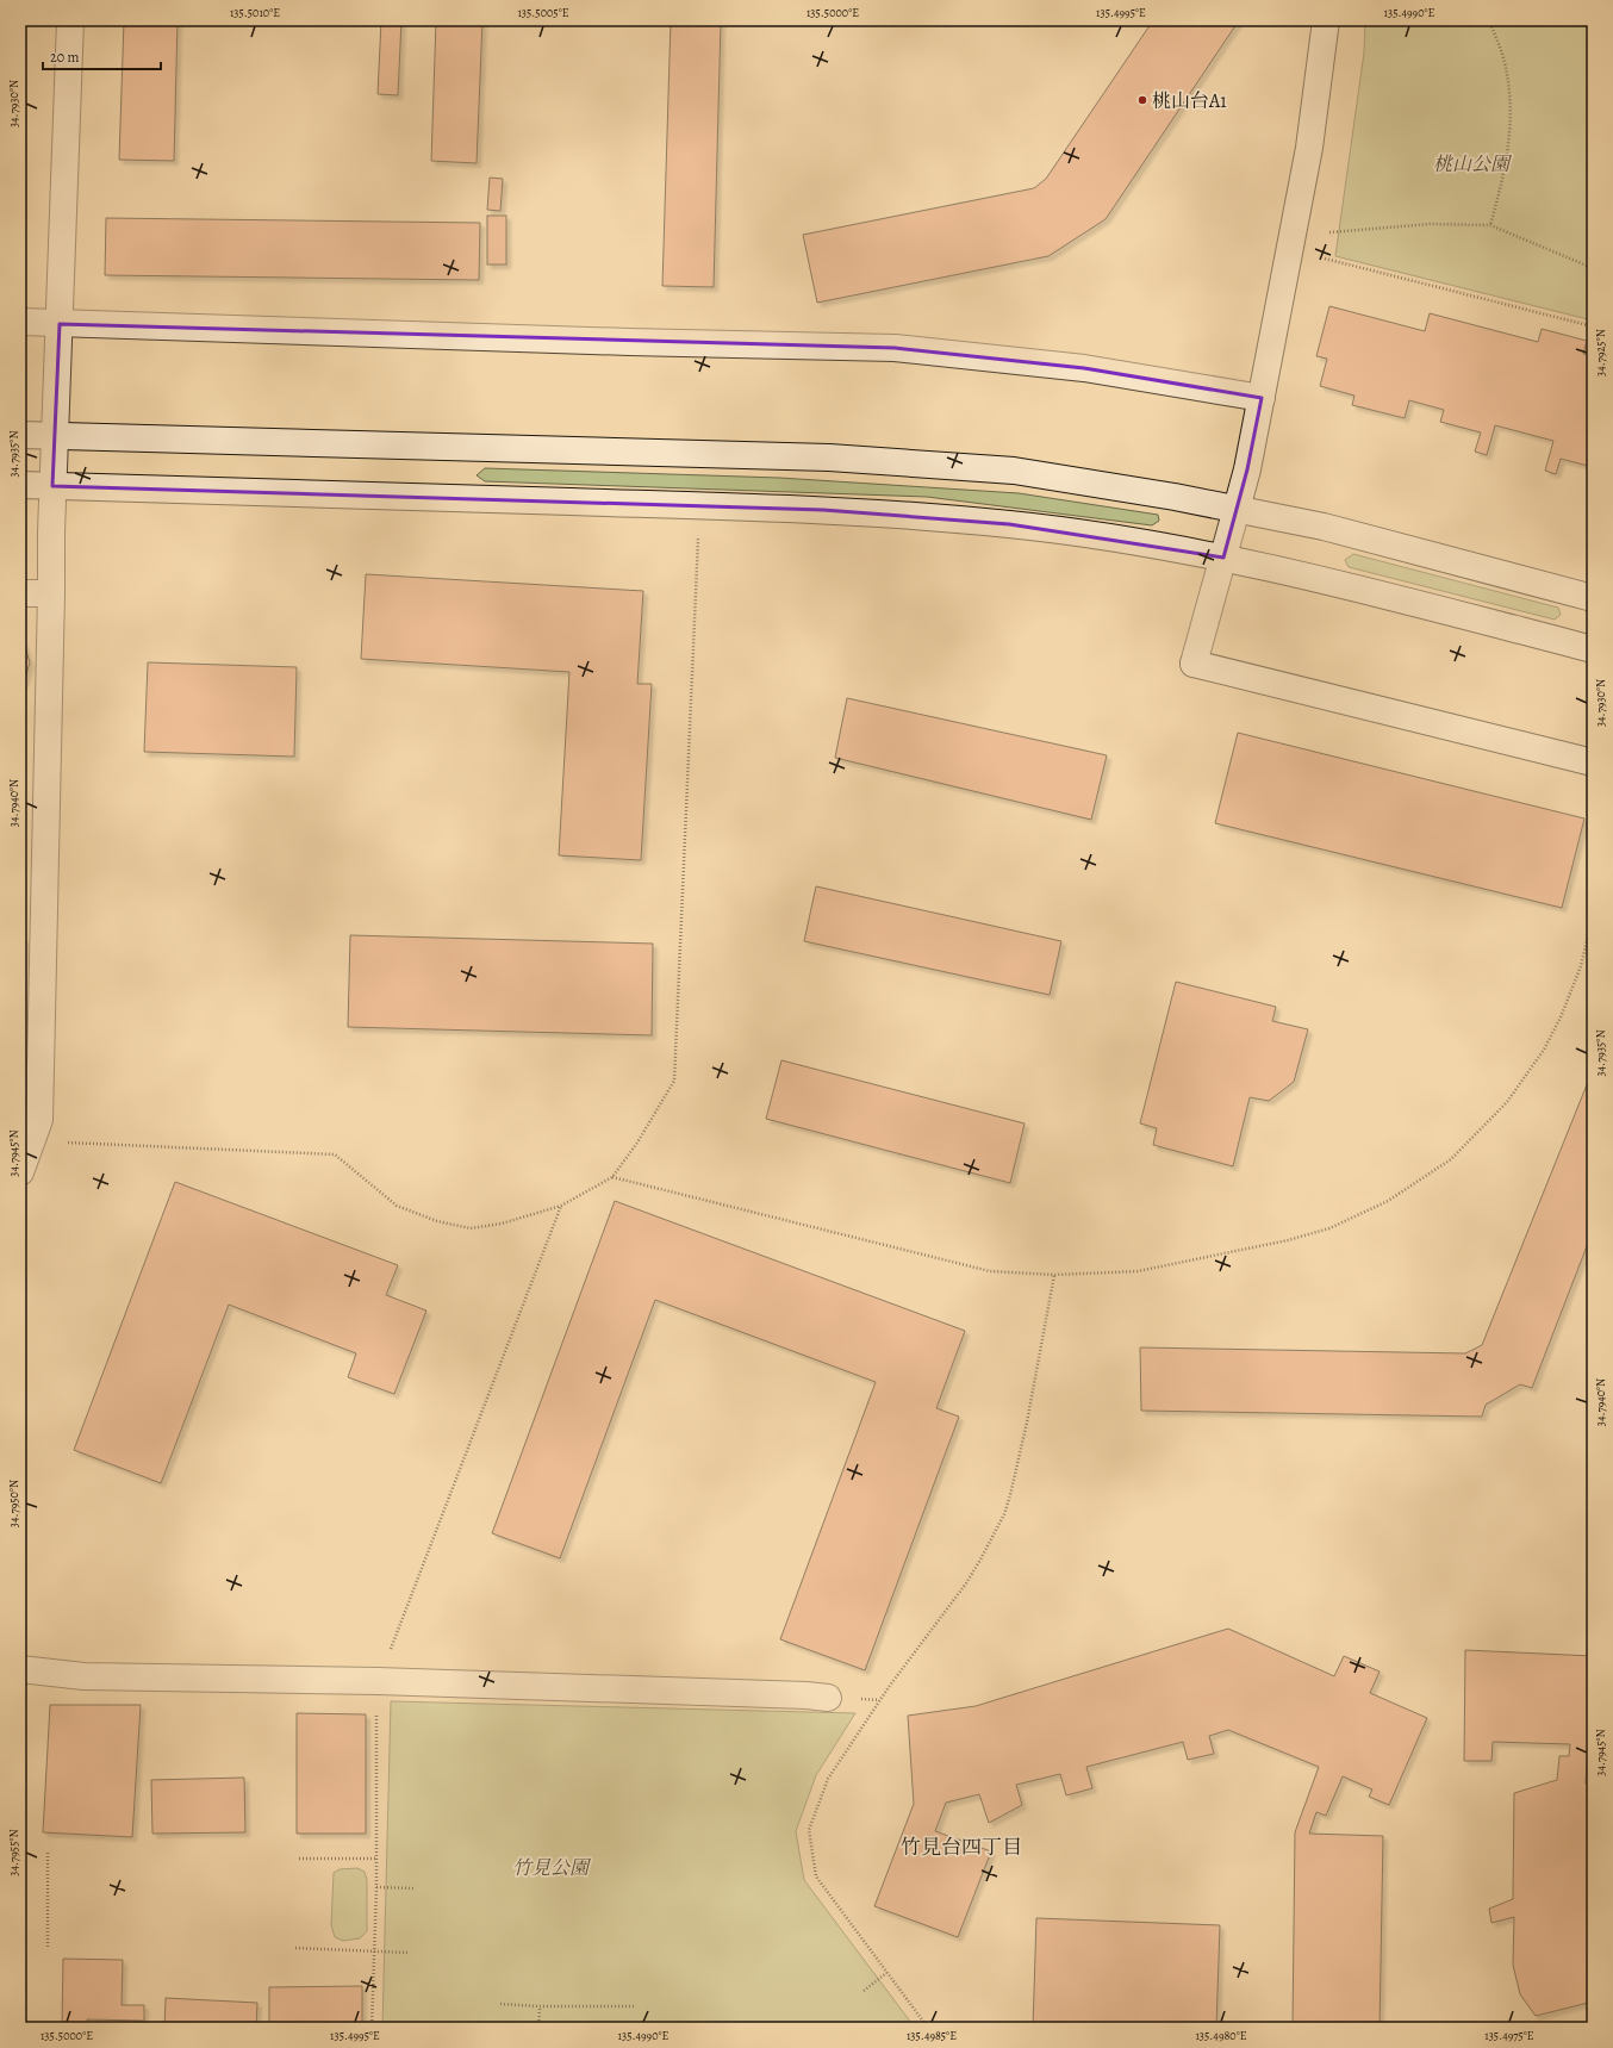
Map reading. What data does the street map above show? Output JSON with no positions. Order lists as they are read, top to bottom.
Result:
{
  "districts": ["竹見台四丁目"],
  "parks": ["桃山公園", "竹見公園"],
  "places": ["桃山台A1"],
  "scale_bar": "20 m",
  "coordinates": [
    "135.5010°E",
    "135.5005°E",
    "135.5000°E",
    "135.4995°E",
    "135.4990°E",
    "34.7930°N",
    "34.7925°N",
    "34.7935°N",
    "34.7940°N",
    "34.7945°N",
    "34.7950°N",
    "34.7955°N",
    "135.4985°E",
    "135.4980°E",
    "135.4975°E"
  ]
}
